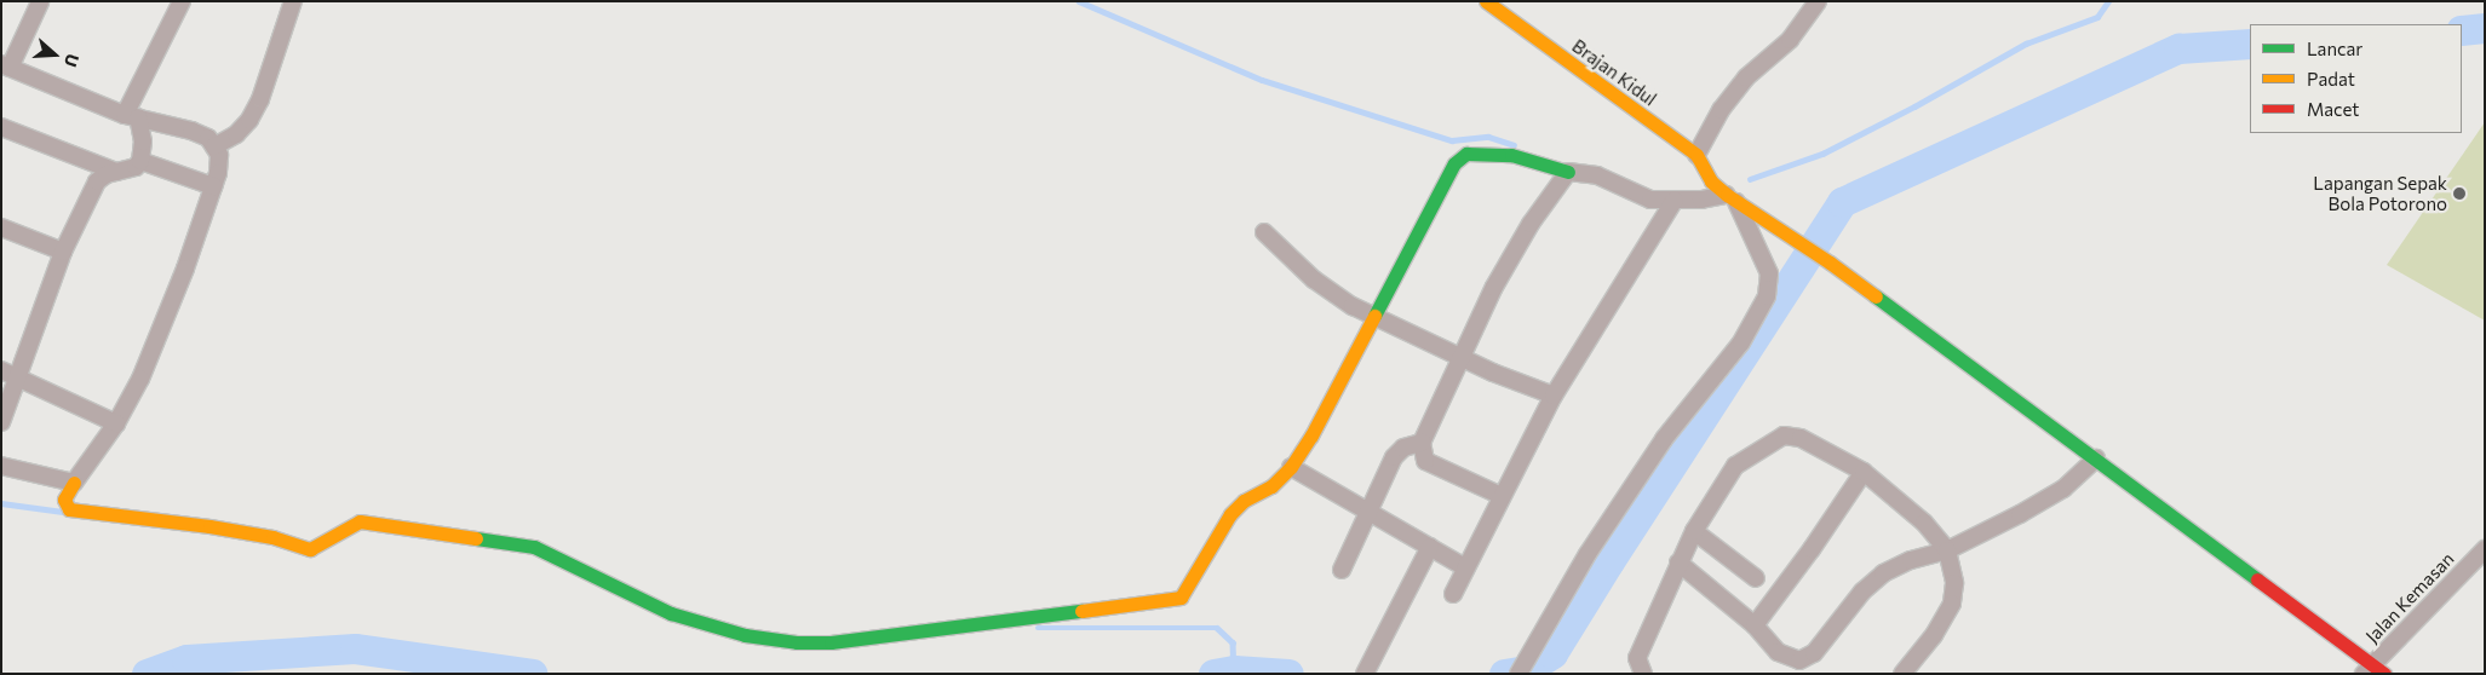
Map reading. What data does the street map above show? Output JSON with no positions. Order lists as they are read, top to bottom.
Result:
{
  "streets": {
    "street": ["Brajan Kidul", "Jalan Kemasan"]
  },
  "places": ["Lapangan Sepak Bola Potorono"],
  "legend": ["Lancar", "Padat", "Macet"],
  "north": "right"
}
